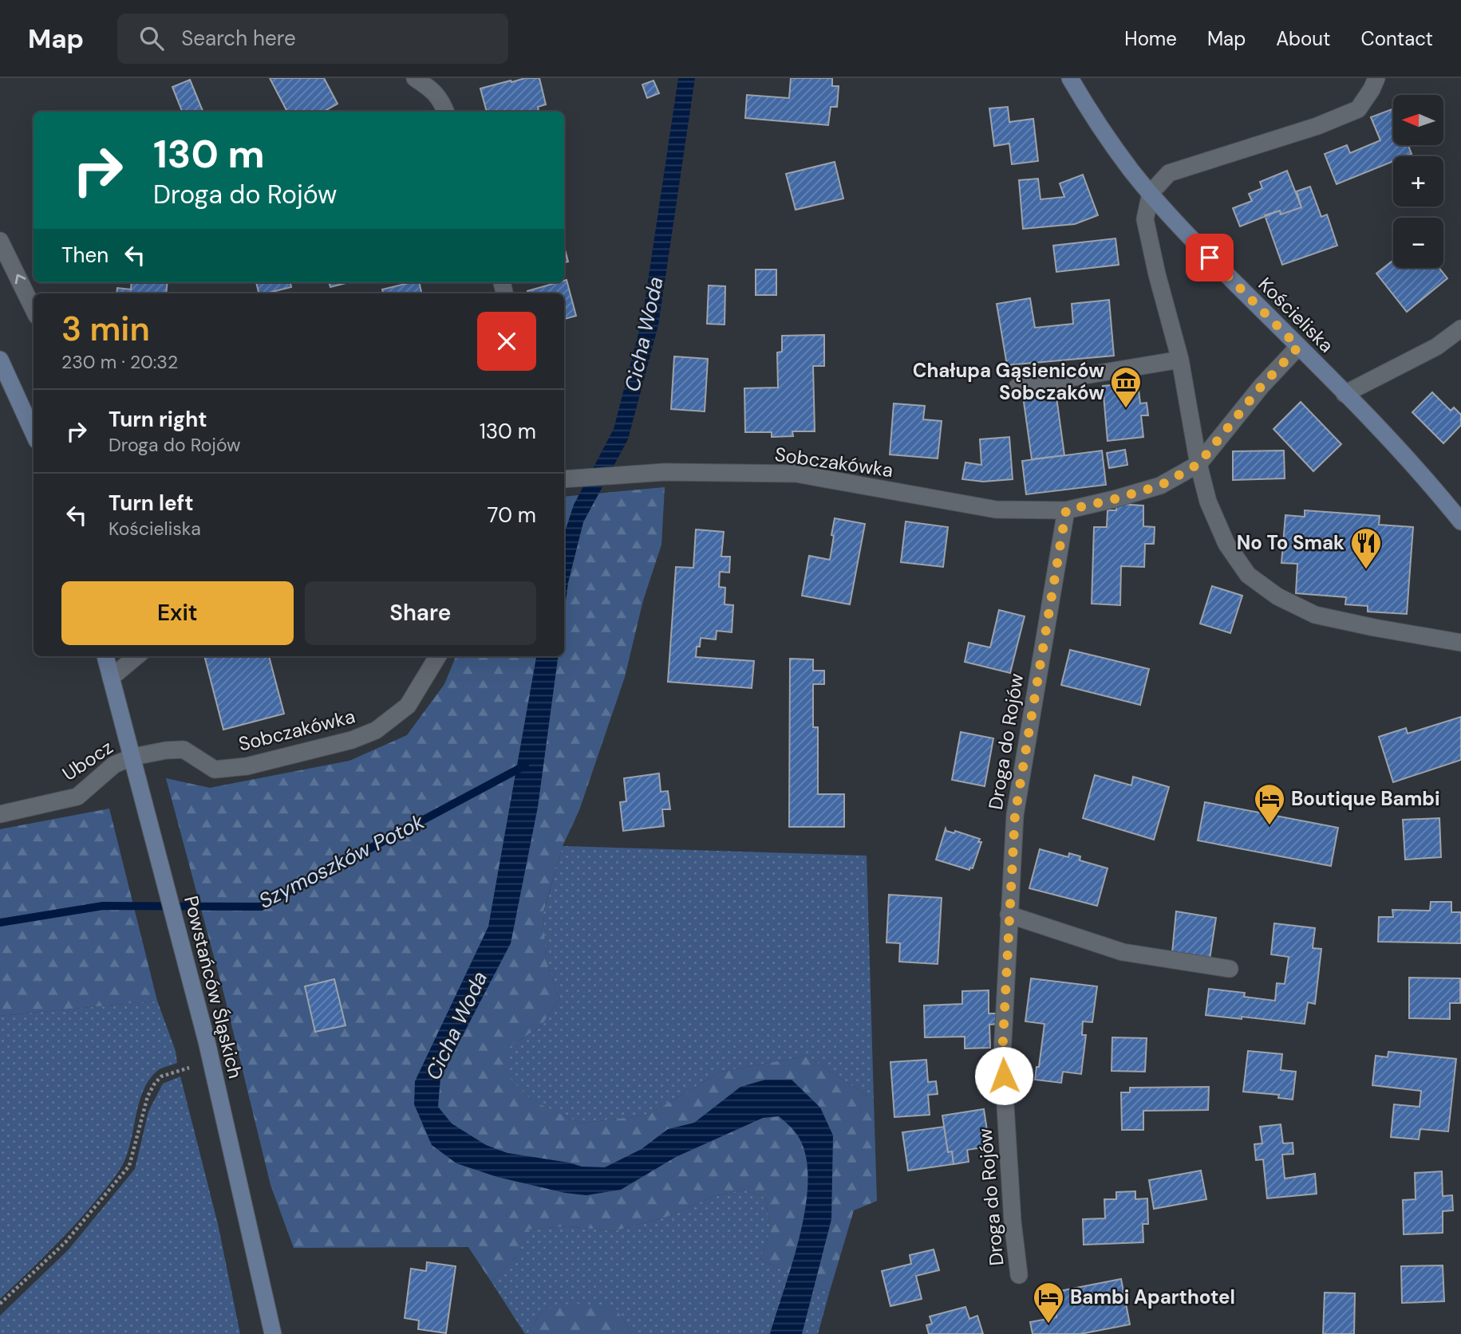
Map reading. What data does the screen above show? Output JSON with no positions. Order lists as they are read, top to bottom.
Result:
{
  "streets": {
    "street": [
      "Kościeliska",
      "Sobczakówka",
      "Droga do Rojów",
      "Ubocz",
      "Powstańców Śląskich"
    ]
  },
  "crossings": [
    ["Sobczakówka", "Droga do Rojów"],
    ["Sobczakówka", "Ubocz"],
    ["Sobczakówka", "Powstańców Śląskich"],
    ["Ubocz", "Powstańców Śląskich"]
  ],
  "water": ["Cicha Woda", "Szymoszków Potok"],
  "places": {
    "museum": ["Chałupa Gąsieniców Sobczaków"],
    "restaurant": ["No To Smak"],
    "hotel": ["Boutique Bambi", "Bambi Aparthotel"]
  },
  "north": "left",
  "page": {
    "header": "Map",
    "search": "Search here",
    "nav": [
      "Home",
      "Map",
      "About",
      "Contact"
    ],
    "map_buttons": ["+", "−"],
    "turn": ["130 m", "Droga do Rojów"],
    "then": "Then",
    "heading": ["3 min", "230 m · 20:32"],
    "list": [
      {
        "name": "Turn right",
        "note": "Droga do Rojów",
        "value": "130 m"
      },
      {
        "name": "Turn left",
        "note": "Kościeliska",
        "value": "70 m"
      }
    ],
    "buttons": ["Exit", "Share"]
  }
}
